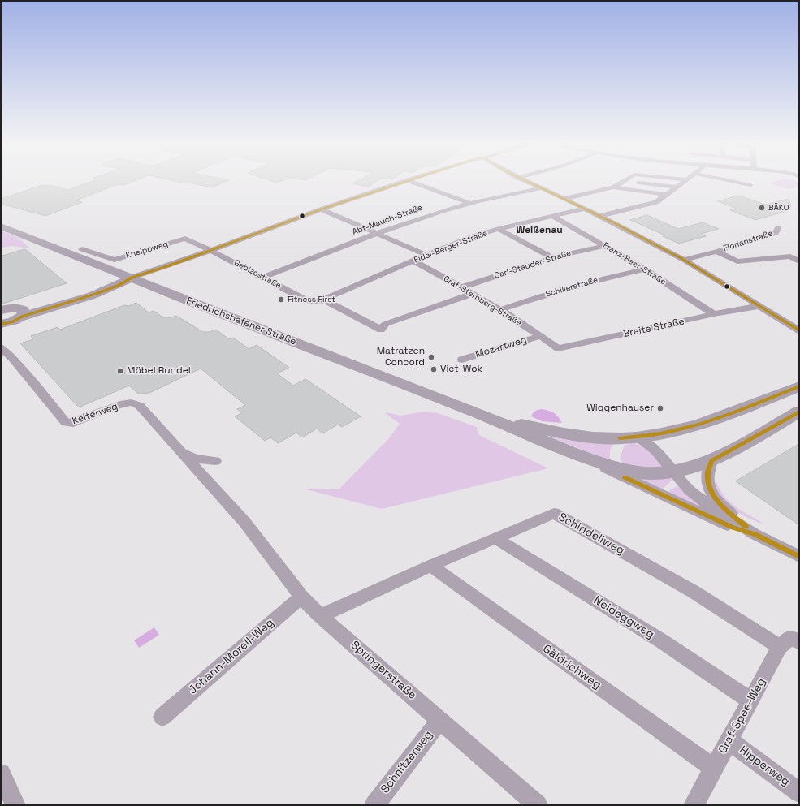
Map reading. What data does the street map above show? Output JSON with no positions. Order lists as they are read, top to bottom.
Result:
{
  "streets": {
    "main road": ["Friedrichshafener Straße"],
    "street": [
      "Abt-Mauch-Straße",
      "Florianstraße",
      "Fidel-Berger-Straße",
      "Kneippweg",
      "Franz-Beer-Straße",
      "Carl-Stauder-Straße",
      "Gebizostraße",
      "Schillerstraße",
      "Graf-Sternberg-Straße",
      "Breite Straße",
      "Mozartweg",
      "Kelterweg",
      "Schindeliweg",
      "Neideggweg",
      "Johann-Morell-Weg",
      "Gäldrichweg",
      "Springerstraße",
      "Graf-Spee-Weg",
      "Schnitzerweg",
      "Hipperweg"
    ]
  },
  "crossings": [
    ["Abt-Mauch-Straße", "Gebizostraße"],
    ["Fidel-Berger-Straße", "Franz-Beer-Straße"],
    ["Fidel-Berger-Straße", "Gebizostraße"],
    ["Fidel-Berger-Straße", "Graf-Sternberg-Straße"],
    ["Kneippweg", "Gebizostraße"],
    ["Franz-Beer-Straße", "Carl-Stauder-Straße"],
    ["Franz-Beer-Straße", "Schillerstraße"],
    ["Franz-Beer-Straße", "Breite Straße"],
    ["Carl-Stauder-Straße", "Graf-Sternberg-Straße"],
    ["Schillerstraße", "Graf-Sternberg-Straße"],
    ["Graf-Sternberg-Straße", "Breite Straße"],
    ["Graf-Sternberg-Straße", "Mozartweg"],
    ["Kelterweg", "Springerstraße"],
    ["Schindeliweg", "Neideggweg"],
    ["Schindeliweg", "Gäldrichweg"],
    ["Schindeliweg", "Springerstraße"],
    ["Schindeliweg", "Graf-Spee-Weg"],
    ["Neideggweg", "Graf-Spee-Weg"],
    ["Johann-Morell-Weg", "Springerstraße"],
    ["Gäldrichweg", "Graf-Spee-Weg"],
    ["Springerstraße", "Schnitzerweg"],
    ["Graf-Spee-Weg", "Hipperweg"]
  ],
  "districts": ["Weißenau"],
  "places": [
    "BÄKO",
    "Fitness First",
    "Matratzen Concord",
    "Viet-Wok",
    "Möbel Rundel",
    "Wiggenhauser"
  ]
}
